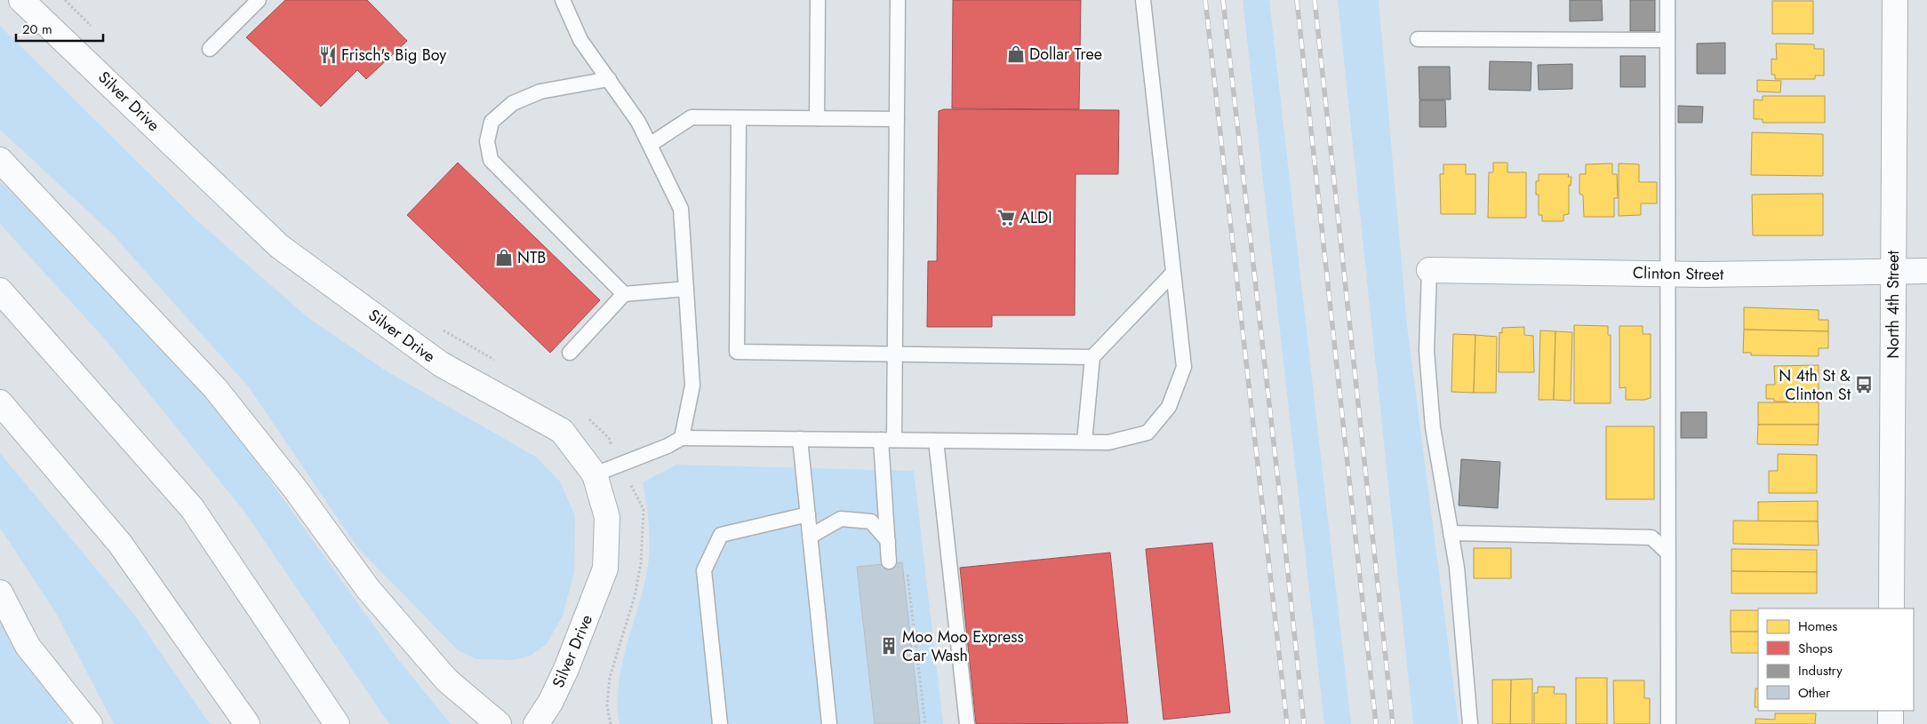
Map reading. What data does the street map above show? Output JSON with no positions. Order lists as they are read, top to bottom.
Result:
{
  "streets": {
    "main road": ["Silver Drive", "Clinton Street", "North 4th Street"]
  },
  "crossings": [
    ["Clinton Street", "North 4th Street"]
  ],
  "places": {
    "shop": ["Dollar Tree", "NTB"],
    "restaurant": ["Frisch's Big Boy"],
    "supermarket": ["ALDI"],
    "bus stop": ["N 4th St & Clinton St"],
    "building": ["Moo Moo Express Car Wash"]
  },
  "legend": [
    "Homes",
    "Shops",
    "Industry",
    "Other"
  ],
  "scale_bar": "20 m"
}
